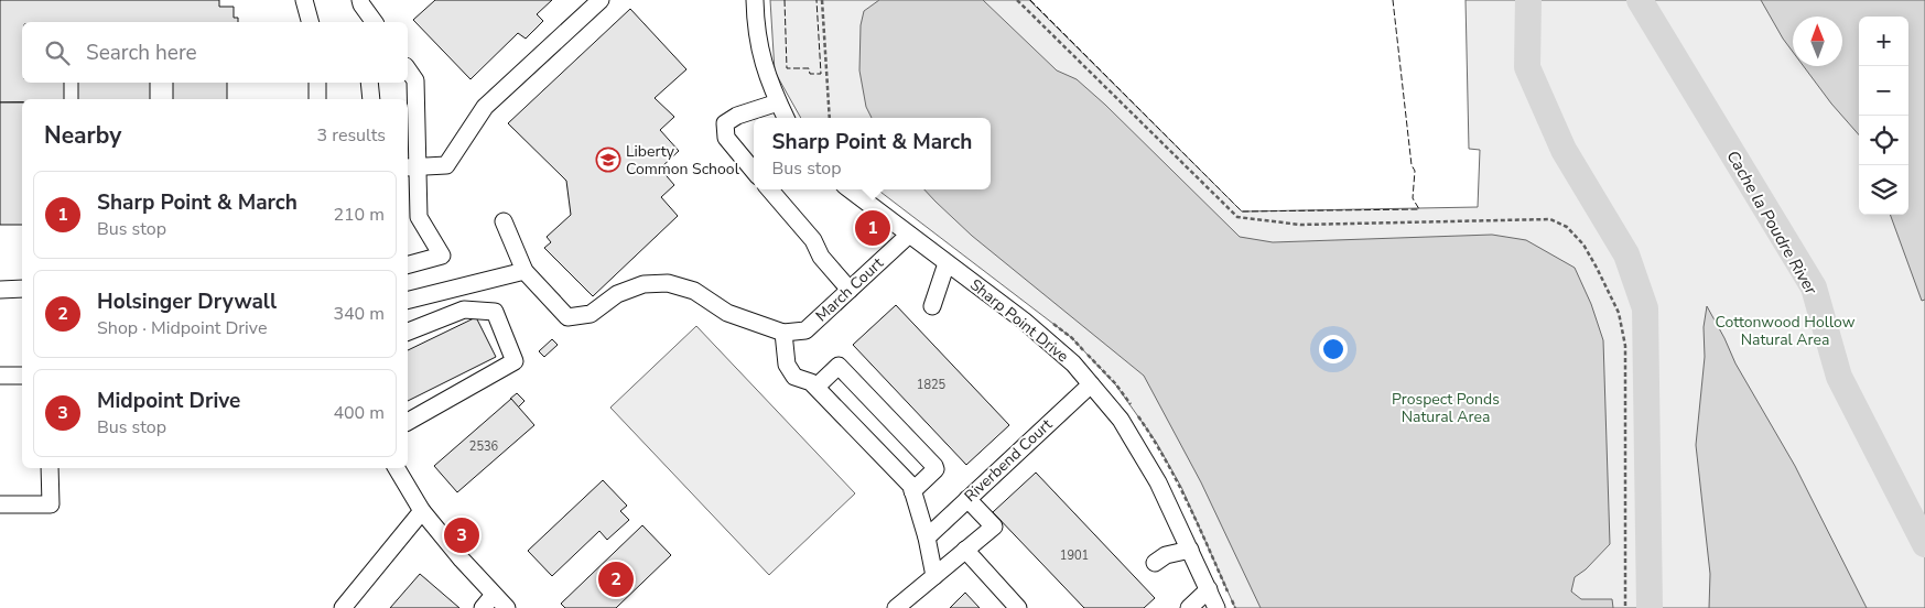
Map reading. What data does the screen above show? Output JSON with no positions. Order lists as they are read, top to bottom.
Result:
{
  "streets": {
    "street": ["March Court", "Sharp Point Drive", "Riverbend Court"]
  },
  "crossings": [
    ["March Court", "Sharp Point Drive"],
    ["Sharp Point Drive", "Riverbend Court"]
  ],
  "water": ["Cache la Poudre River"],
  "parks": ["Cottonwood Hollow Natural Area", "Prospect Ponds Natural Area"],
  "places": {
    "school or university": ["Liberty Common School"]
  },
  "house_numbers": ["1825", "2536", "1901"],
  "north": "top",
  "page": {
    "map_buttons": ["+", "−"],
    "search": "Search here",
    "heading": ["Nearby", "3 results"],
    "popup": ["Sharp Point & March", "Bus stop"],
    "list": [
      {
        "mark": "1",
        "name": "Sharp Point & March",
        "note": "Bus stop",
        "value": "210 m"
      },
      {
        "mark": "2",
        "name": "Holsinger Drywall",
        "note": "Shop · Midpoint Drive",
        "value": "340 m"
      },
      {
        "mark": "3",
        "name": "Midpoint Drive",
        "note": "Bus stop",
        "value": "400 m"
      }
    ],
    "pins": ["1", "3", "2"]
  }
}
